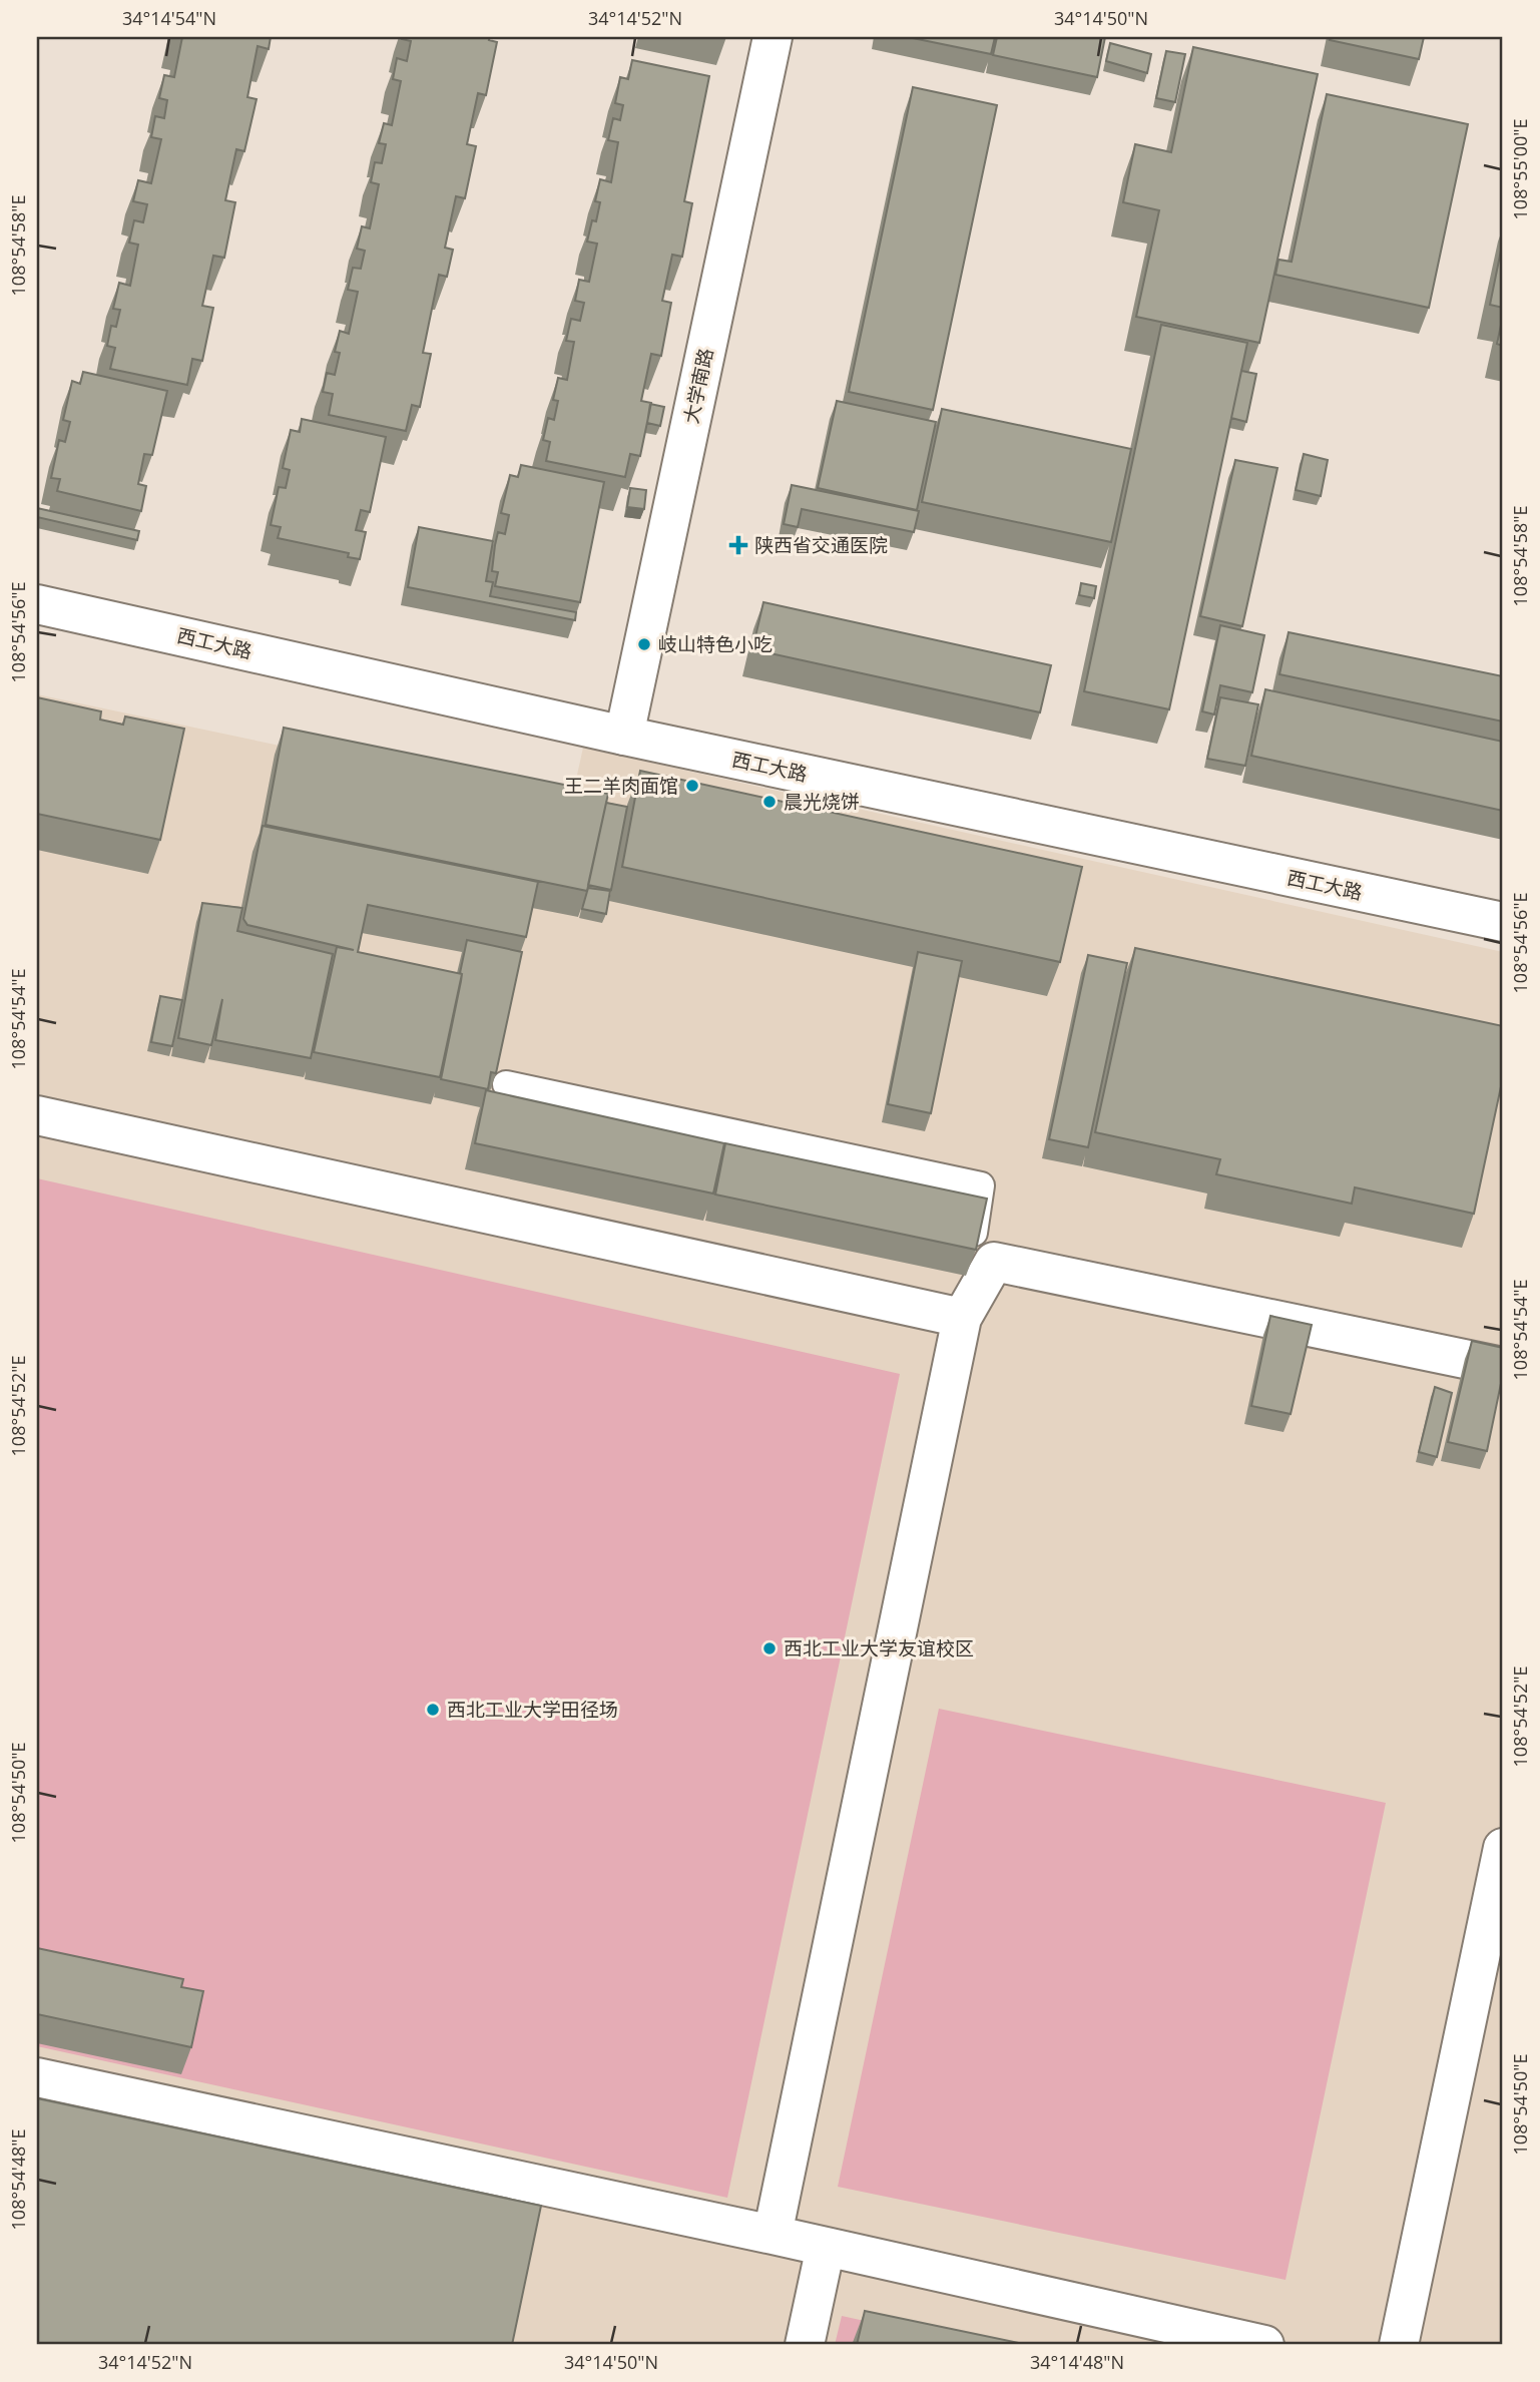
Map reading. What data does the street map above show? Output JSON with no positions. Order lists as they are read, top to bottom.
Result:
{
  "streets": {
    "street": ["大学南路", "西工大路"]
  },
  "crossings": [
    ["大学南路", "西工大路"]
  ],
  "places": {
    "health": ["陕西省交通医院"],
    "other": [
      "岐山特色小吃",
      "王二羊肉面馆",
      "晨光烧饼",
      "西北工业大学友谊校区",
      "西北工业大学田径场"
    ]
  },
  "coordinates": [
    "34°14'54\"N",
    "34°14'52\"N",
    "34°14'50\"N",
    "108°55'00\"E",
    "108°54'58\"E",
    "108°54'56\"E",
    "108°54'54\"E",
    "108°54'52\"E",
    "108°54'50\"E",
    "108°54'48\"E",
    "34°14'48\"N"
  ]
}
